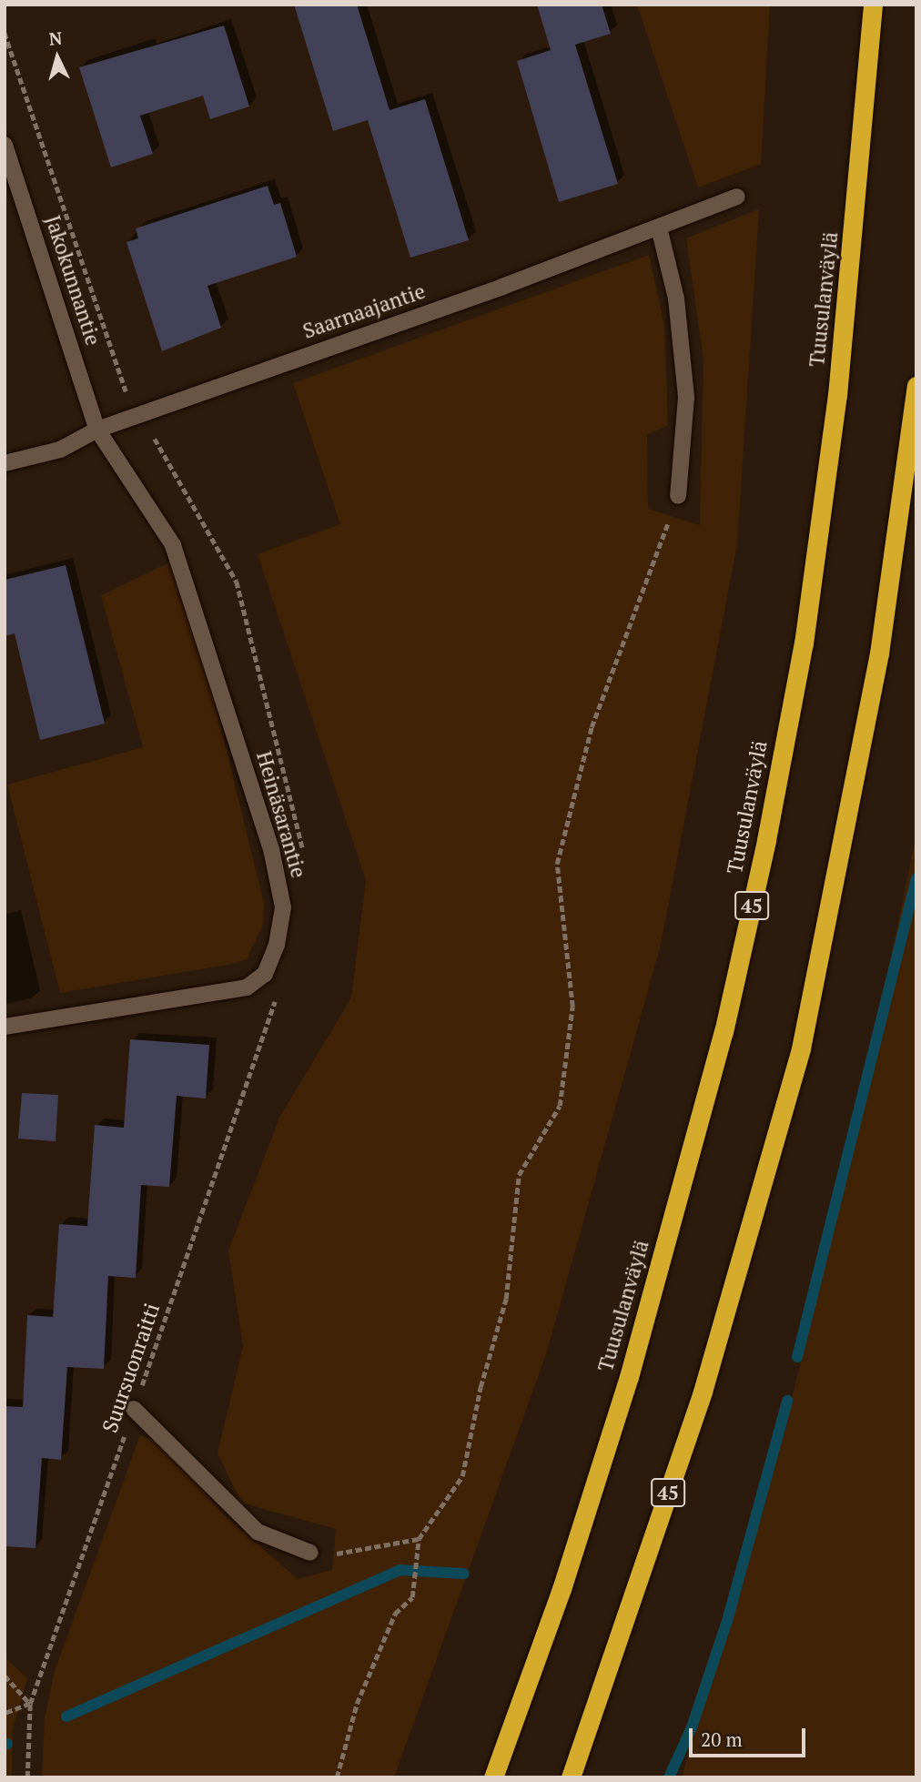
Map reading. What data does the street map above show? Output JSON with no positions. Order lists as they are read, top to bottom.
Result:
{
  "streets": {
    "highway": ["Tuusulanväylä", "45"],
    "street": ["Jakokunnantie", "Saarnaajantie", "Heinäsarantie"],
    "path": ["Suursuonraitti"]
  },
  "crossings": [
    ["Jakokunnantie", "Saarnaajantie"],
    ["Jakokunnantie", "Heinäsarantie"],
    ["Saarnaajantie", "Heinäsarantie"],
    ["Heinäsarantie", "Suursuonraitti"]
  ],
  "scale_bar": "20 m",
  "north": "top"
}
